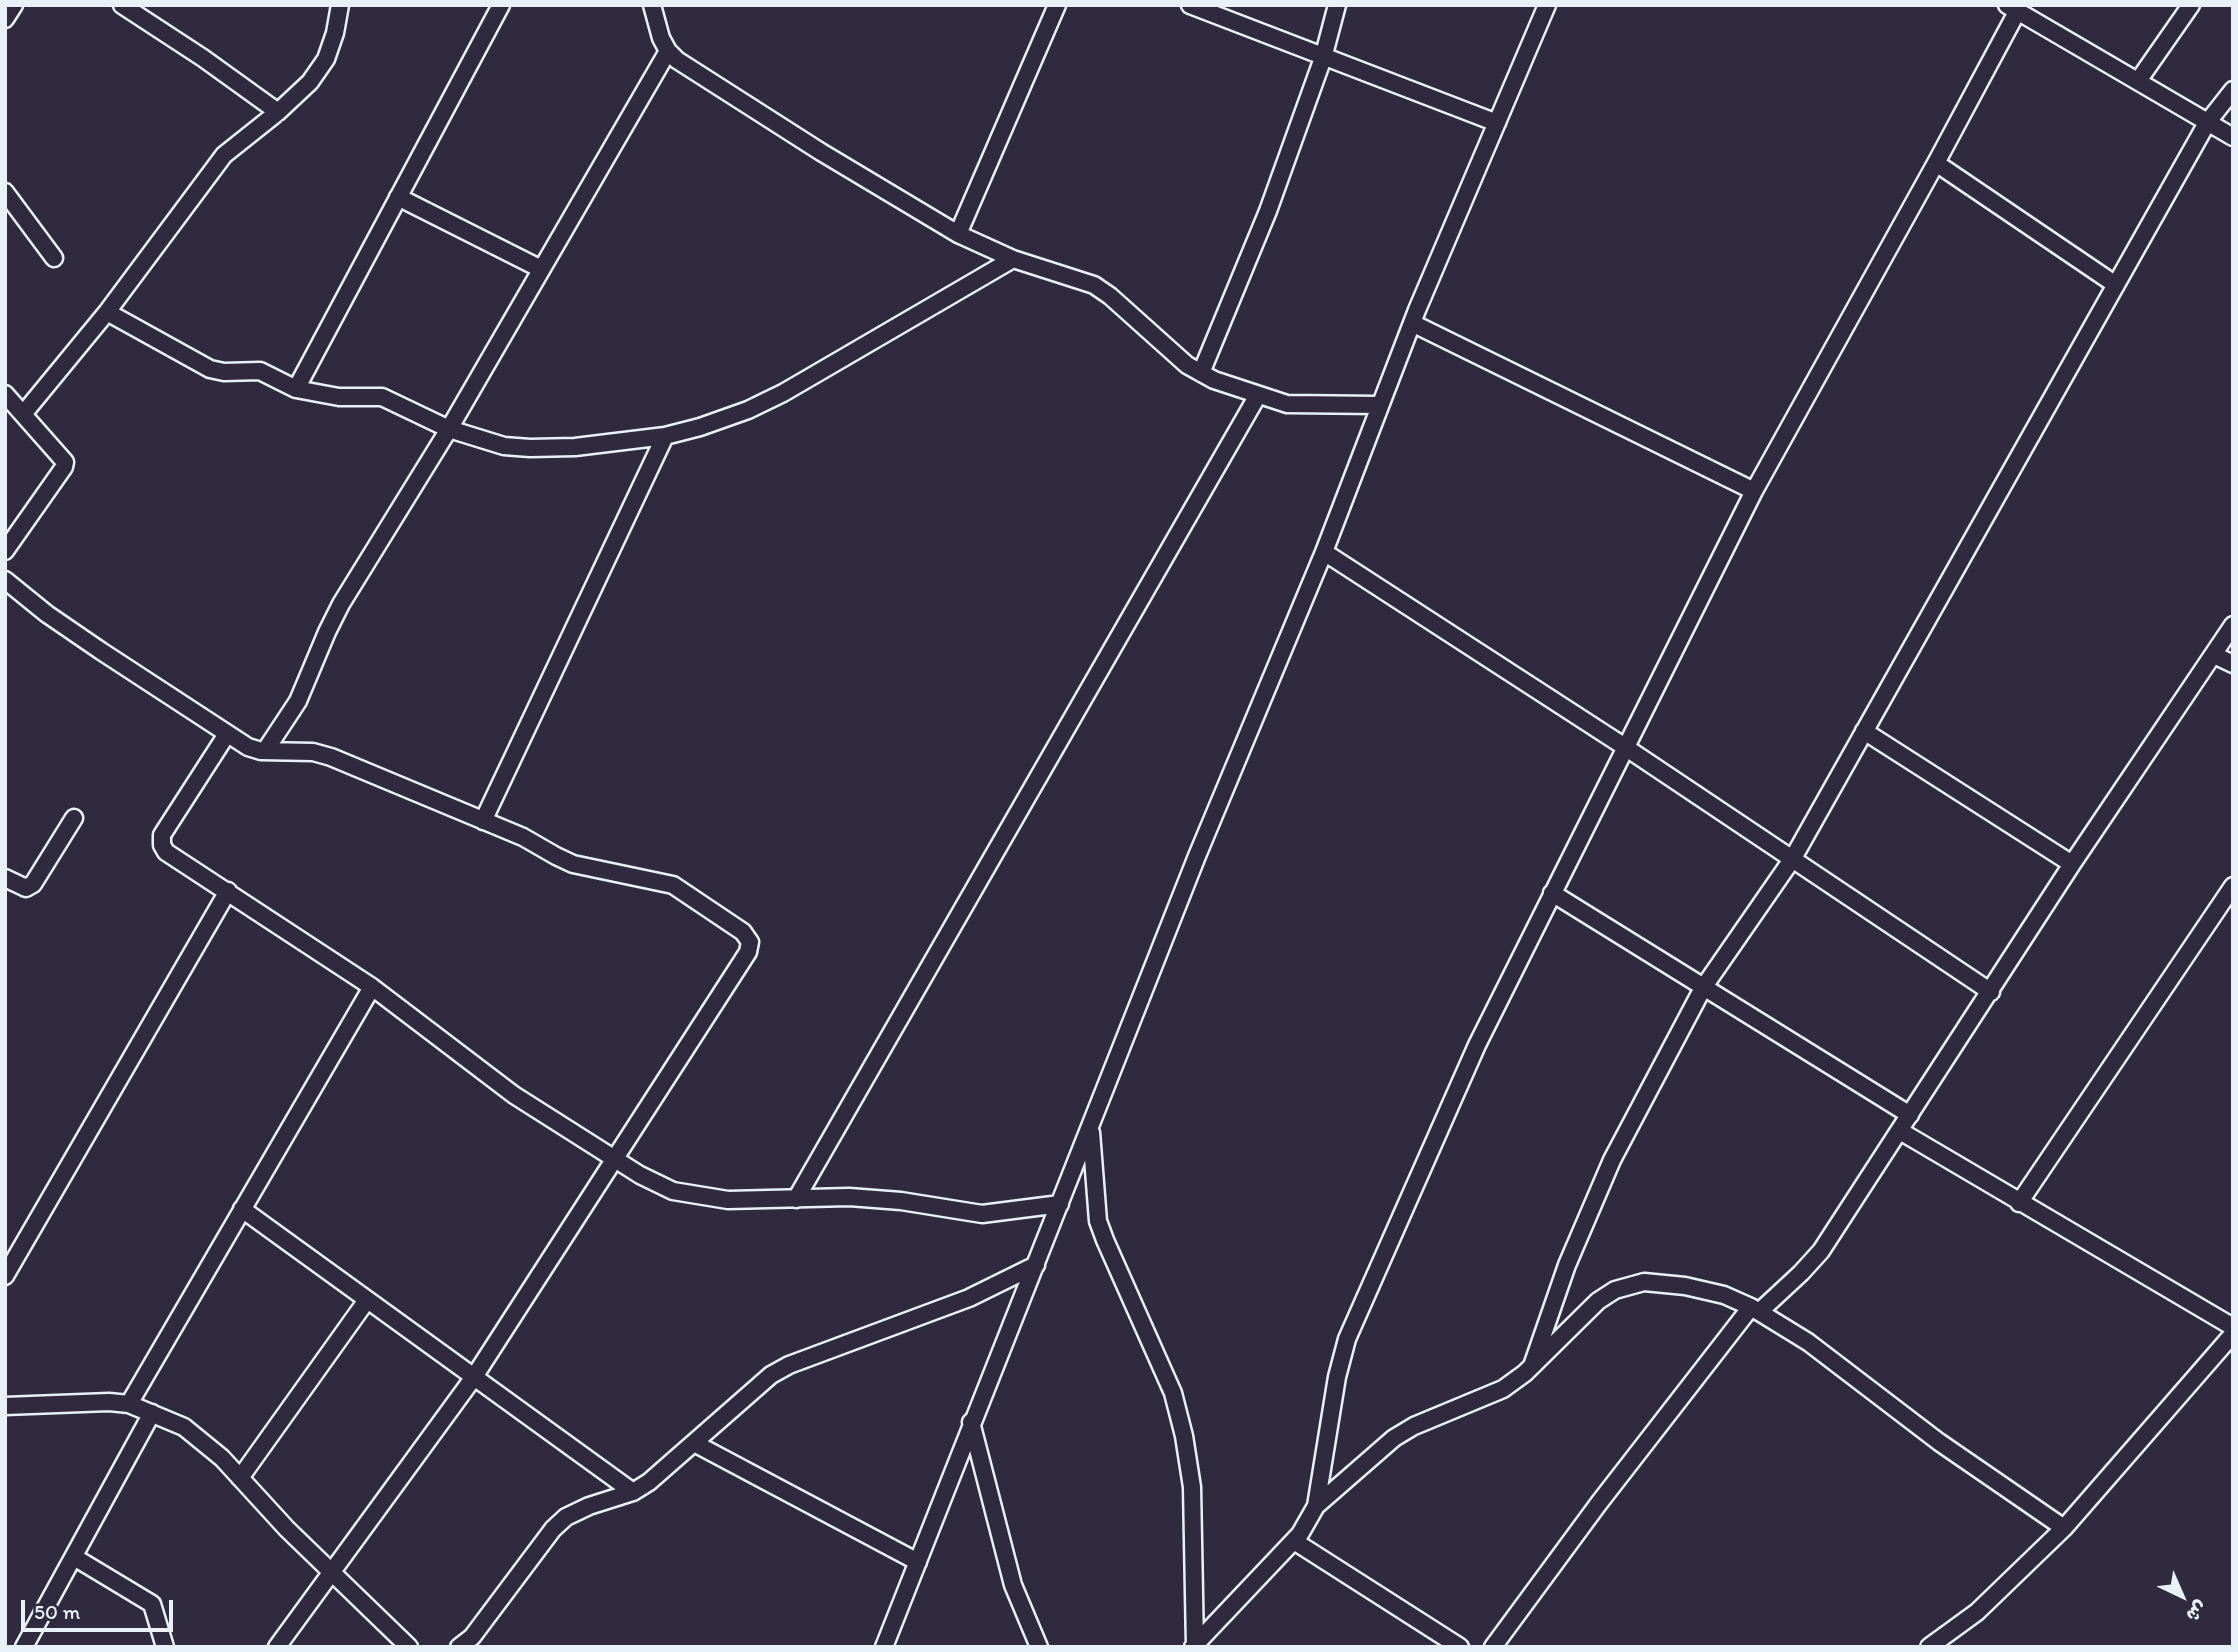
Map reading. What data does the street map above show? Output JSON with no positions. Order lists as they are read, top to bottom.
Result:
{
  "scale_bar": "50 m",
  "north": "bottom right"
}
